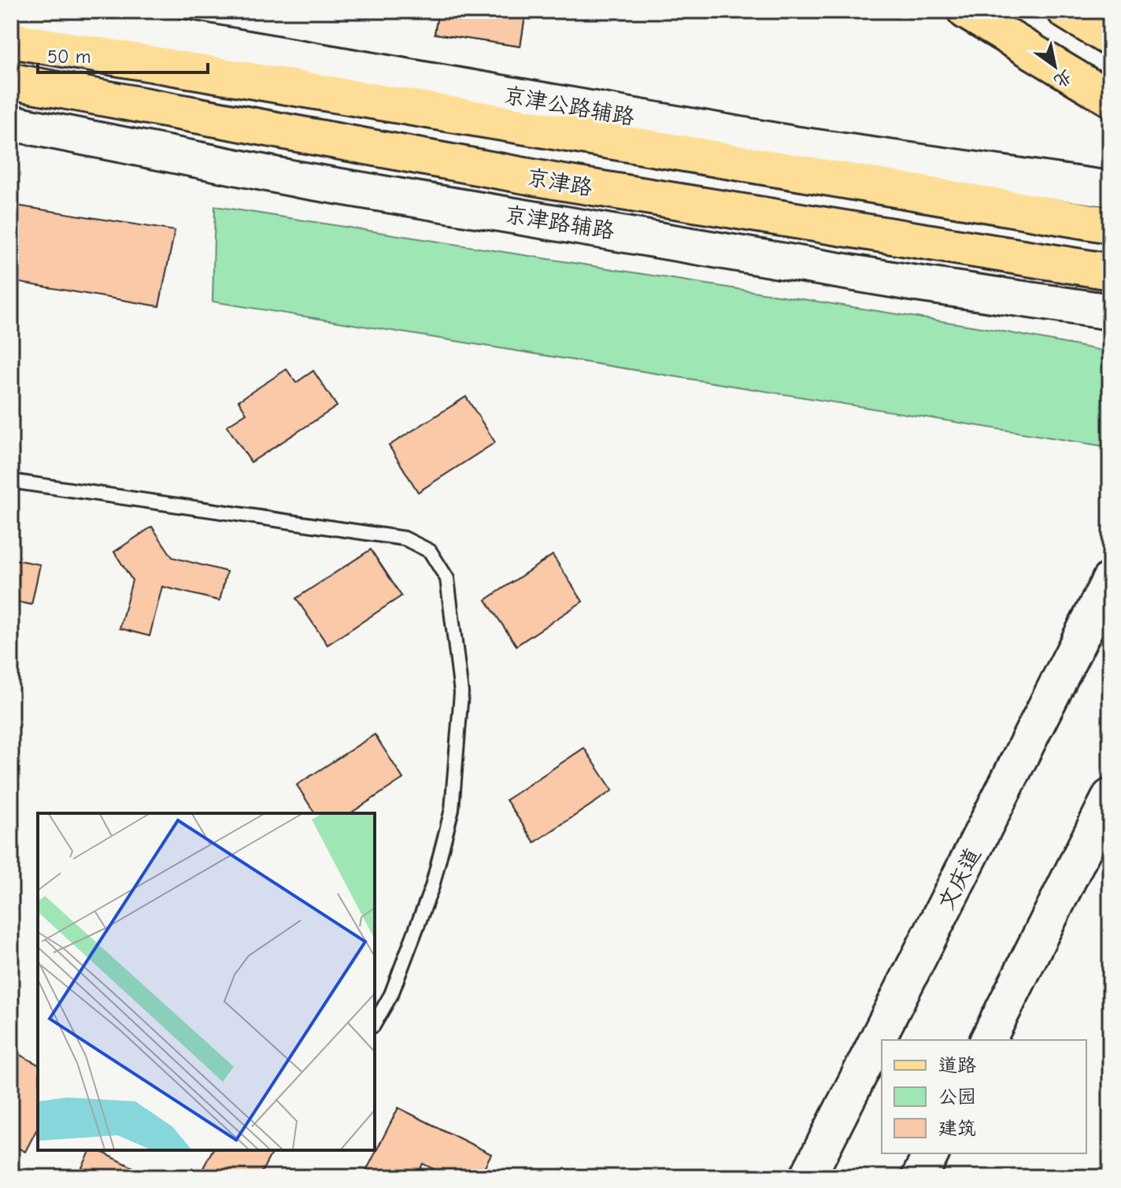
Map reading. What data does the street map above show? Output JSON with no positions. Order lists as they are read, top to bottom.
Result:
{
  "streets": {
    "main road": ["京津路"],
    "street": ["京津公路辅路", "京津路辅路", "文庆道"]
  },
  "legend": ["道路", "公园", "建筑"],
  "scale_bar": "50 m",
  "north": "bottom right"
}
